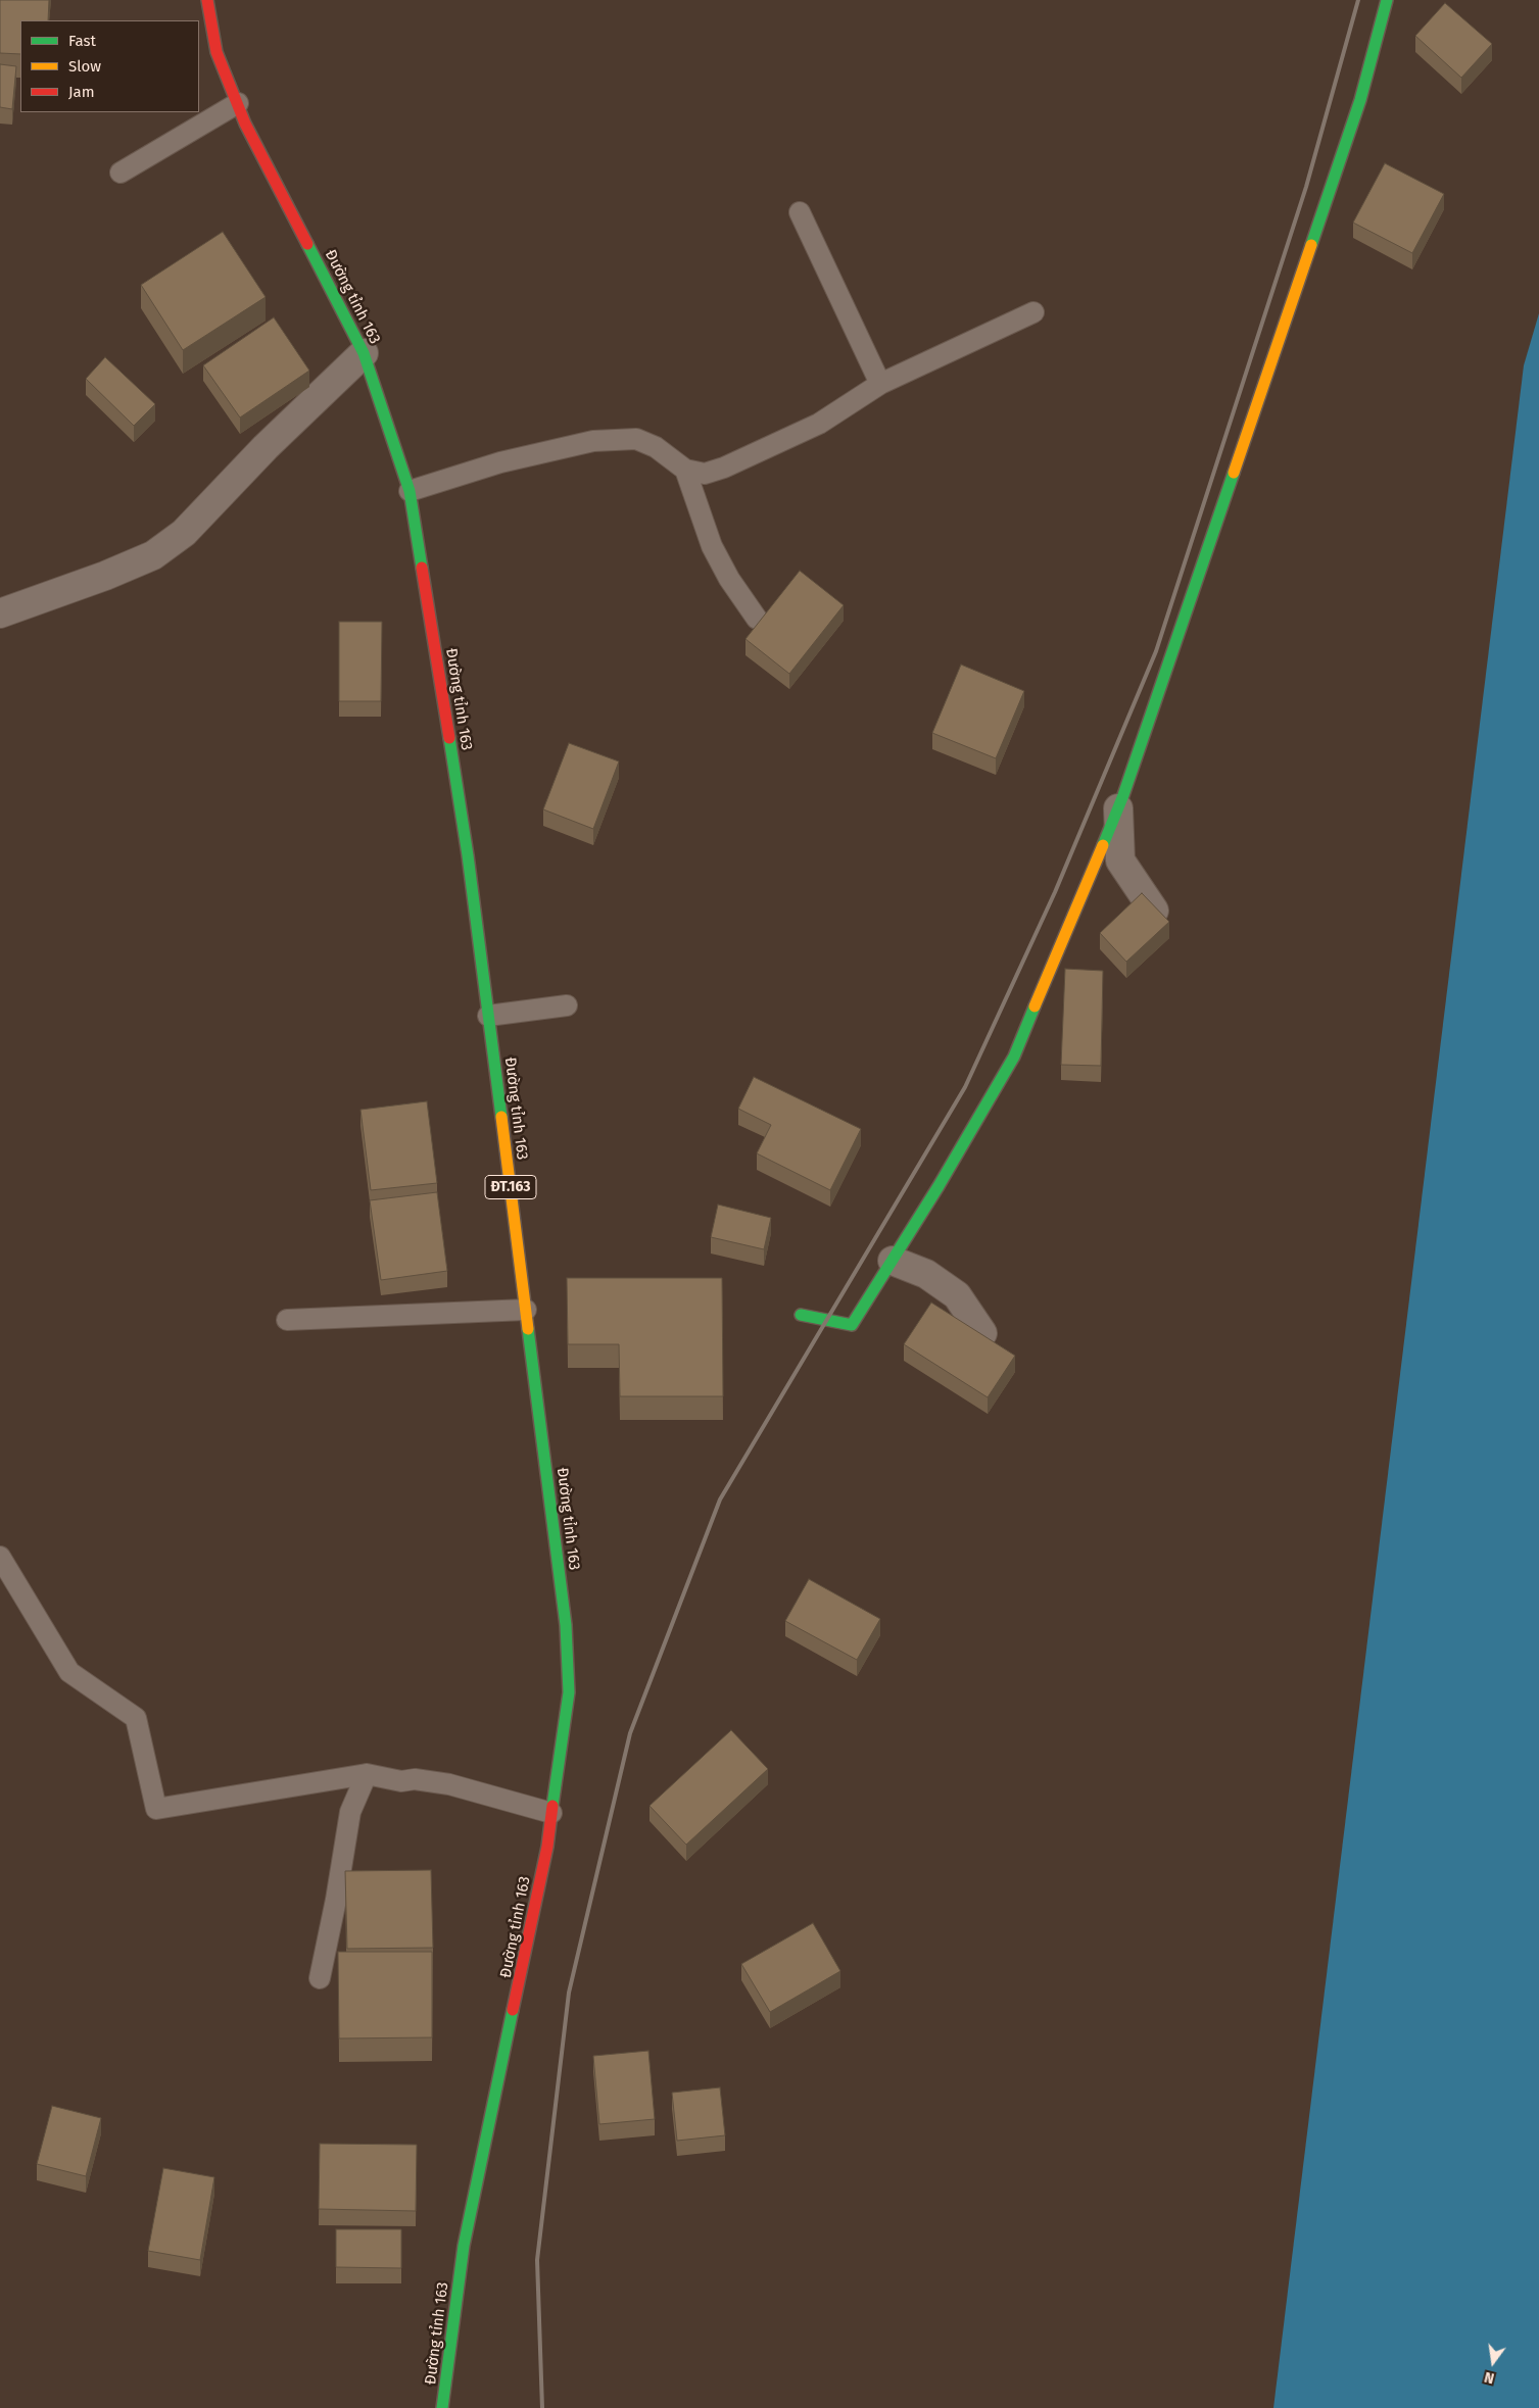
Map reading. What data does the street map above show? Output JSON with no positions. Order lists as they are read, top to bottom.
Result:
{
  "streets": {
    "main road": ["Đường tỉnh 163", "ĐT.163"]
  },
  "legend": ["Fast", "Slow", "Jam"],
  "north": "bottom"
}
